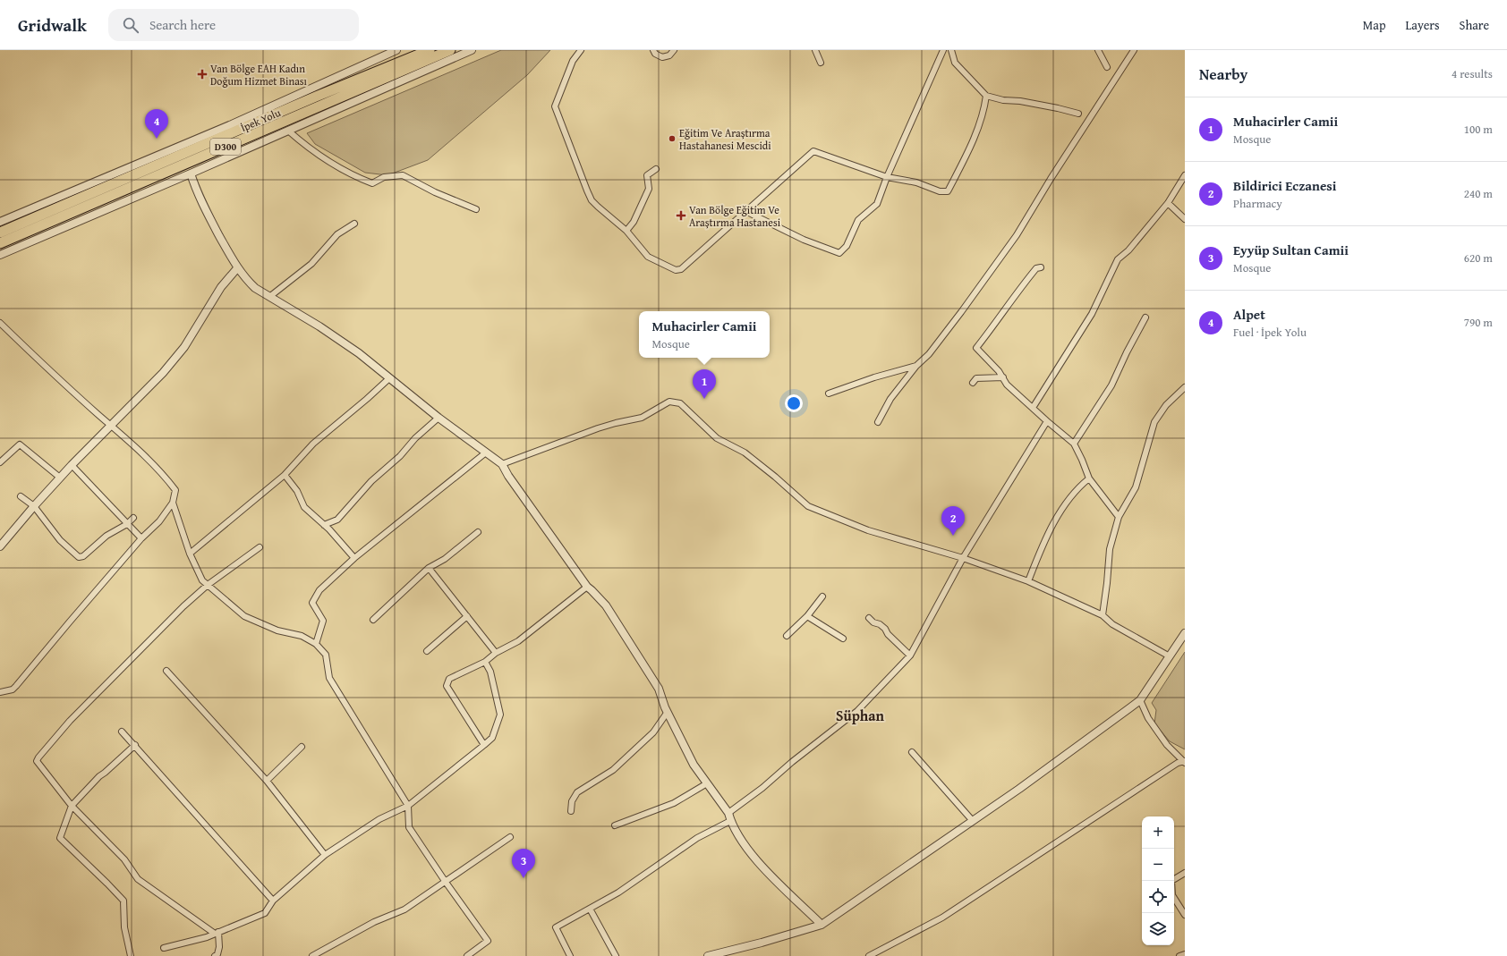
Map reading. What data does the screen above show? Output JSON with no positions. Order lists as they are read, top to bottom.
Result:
{
  "streets": {
    "highway": ["İpek Yolu", "D300"]
  },
  "districts": ["Süphan"],
  "places": {
    "health": ["Van Bölge EAH Kadın Doğum Hizmet Binası", "Van Bölge Eğitim Ve Araştırma Hastanesi"],
    "other": ["Eğitim Ve Araştırma Hastahanesi Mescidi"]
  },
  "page": {
    "header": "Gridwalk",
    "search": "Search here",
    "nav": ["Map", "Layers", "Share"],
    "heading": ["Nearby", "4 results"],
    "list": [
      {
        "mark": "1",
        "name": "Muhacirler Camii",
        "note": "Mosque",
        "value": "100 m"
      },
      {
        "mark": "2",
        "name": "Bildirici Eczanesi",
        "note": "Pharmacy",
        "value": "240 m"
      },
      {
        "mark": "3",
        "name": "Eyyüp Sultan Camii",
        "note": "Mosque",
        "value": "620 m"
      },
      {
        "mark": "4",
        "name": "Alpet",
        "note": "Fuel · İpek Yolu",
        "value": "790 m"
      }
    ],
    "pins": [
      "4",
      "1",
      "2",
      "3"
    ],
    "popup": ["Muhacirler Camii", "Mosque"],
    "map_buttons": ["+", "−"]
  }
}
